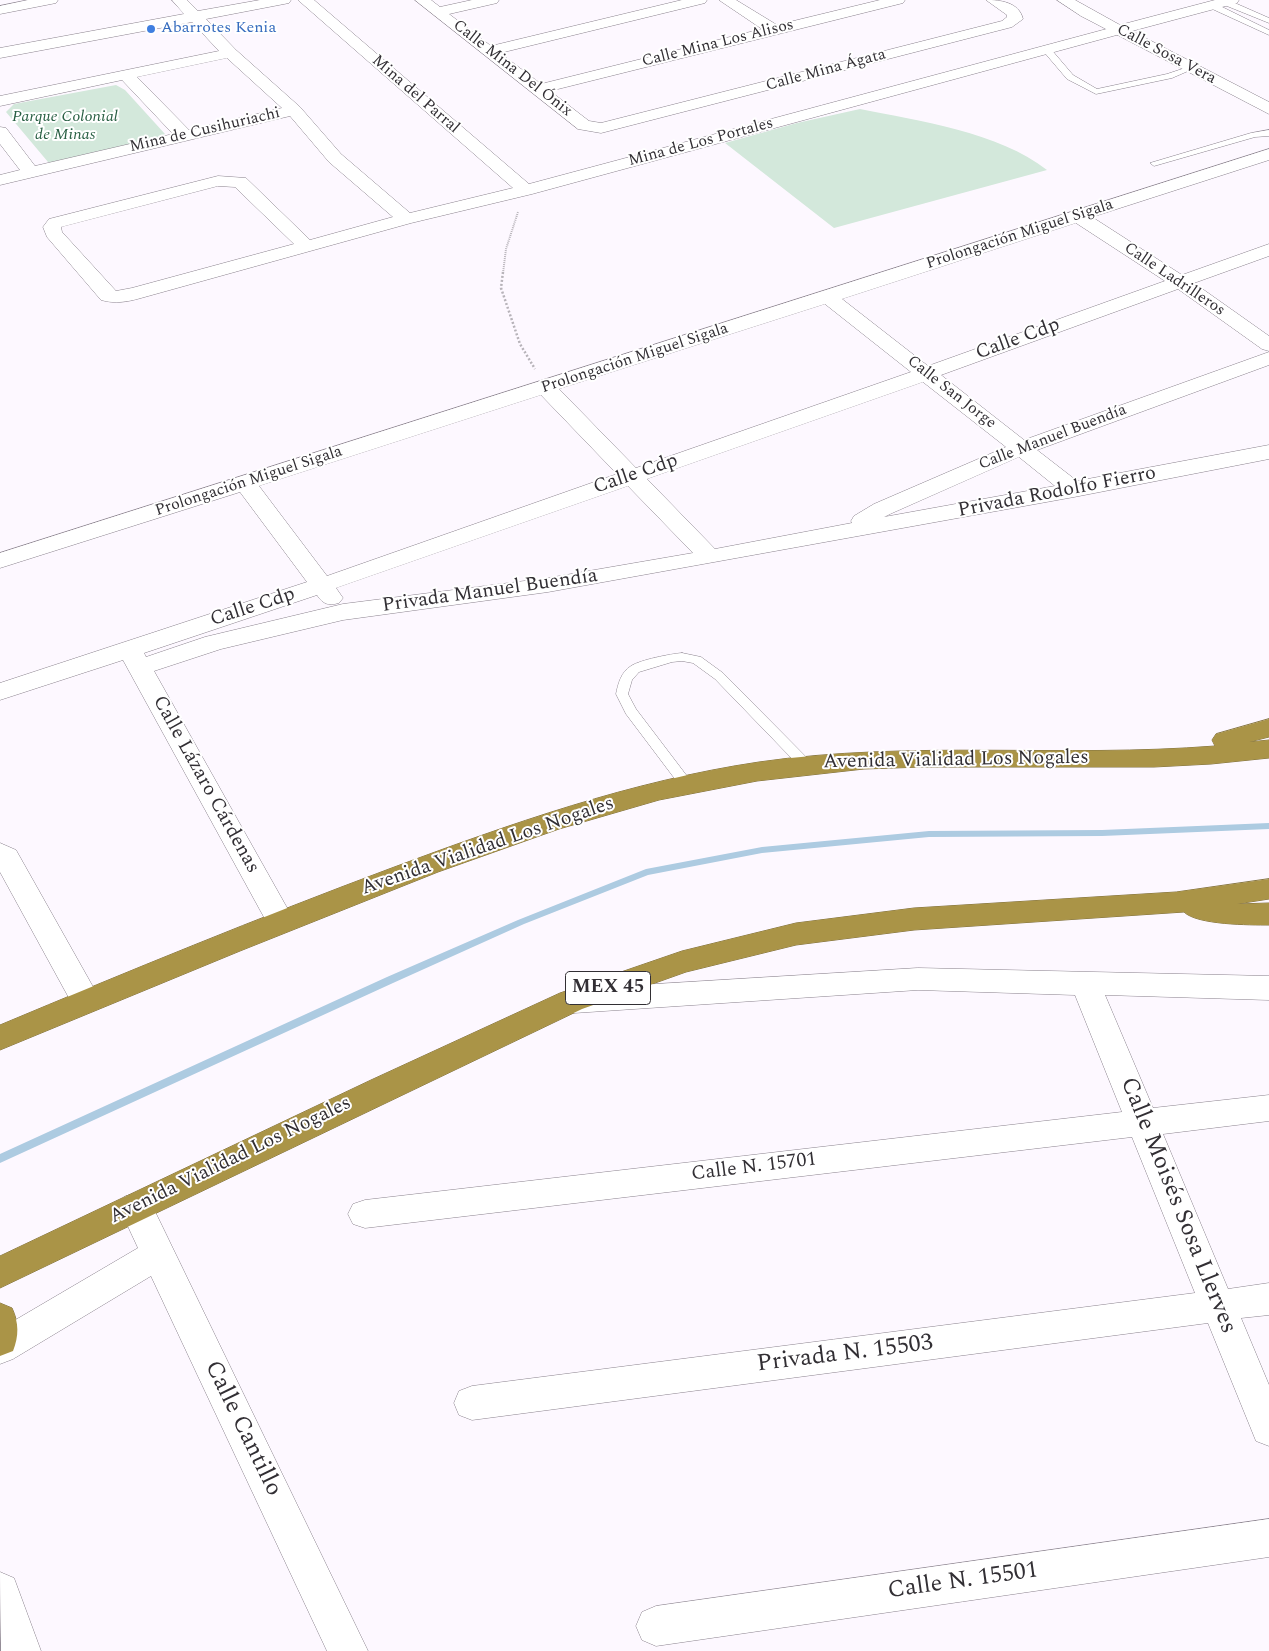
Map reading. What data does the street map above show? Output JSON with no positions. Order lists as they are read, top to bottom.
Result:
{
  "streets": {
    "highway": ["Avenida Vialidad Los Nogales", "MEX 45"],
    "street": [
      "Calle Mina Los Alisos",
      "Calle Sosa Vera",
      "Calle Mina Del Ónix",
      "Calle Mina Ágata",
      "Mina del Parral",
      "Mina de Cusihuriachi",
      "Mina de Los Portales",
      "Prolongación Miguel Sigala",
      "Calle Ladrilleros",
      "Calle Cdp",
      "Calle San Jorge",
      "Calle Manuel Buendía",
      "Privada Rodolfo Fierro",
      "Privada Manuel Buendía",
      "Calle Lázaro Cárdenas",
      "Calle N. 15701",
      "Calle Moisés Sosa Llerves",
      "Privada N. 15503",
      "Calle Cantillo",
      "Calle N. 15501"
    ]
  },
  "crossings": [
    ["Calle Mina Los Alisos", "Calle Mina Del Ónix"],
    ["Calle Sosa Vera", "Mina de Los Portales"],
    ["Calle Mina Del Ónix", "Calle Mina Ágata"],
    ["Mina del Parral", "Mina de Los Portales"],
    ["Prolongación Miguel Sigala", "Calle Ladrilleros"],
    ["Prolongación Miguel Sigala", "Calle San Jorge"],
    ["Calle Ladrilleros", "Calle Cdp"],
    ["Calle Cdp", "Calle San Jorge"],
    ["Calle Cdp", "Privada Manuel Buendía"],
    ["Calle Cdp", "Calle Lázaro Cárdenas"],
    ["Calle San Jorge", "Calle Manuel Buendía"],
    ["Calle San Jorge", "Privada Rodolfo Fierro"],
    ["Calle Manuel Buendía", "Privada Rodolfo Fierro"],
    ["Calle Manuel Buendía", "Privada Manuel Buendía"],
    ["Privada Rodolfo Fierro", "Privada Manuel Buendía"],
    ["Privada Manuel Buendía", "Calle Lázaro Cárdenas"],
    ["Avenida Vialidad Los Nogales", "Calle Lázaro Cárdenas"],
    ["Avenida Vialidad Los Nogales", "Calle Moisés Sosa Llerves"],
    ["Avenida Vialidad Los Nogales", "Calle Cantillo"],
    ["Calle N. 15701", "Calle Moisés Sosa Llerves"],
    ["Calle Moisés Sosa Llerves", "Privada N. 15503"]
  ],
  "parks": ["Parque Colonial de Minas"],
  "places": ["Abarrotes Kenia"]
}
